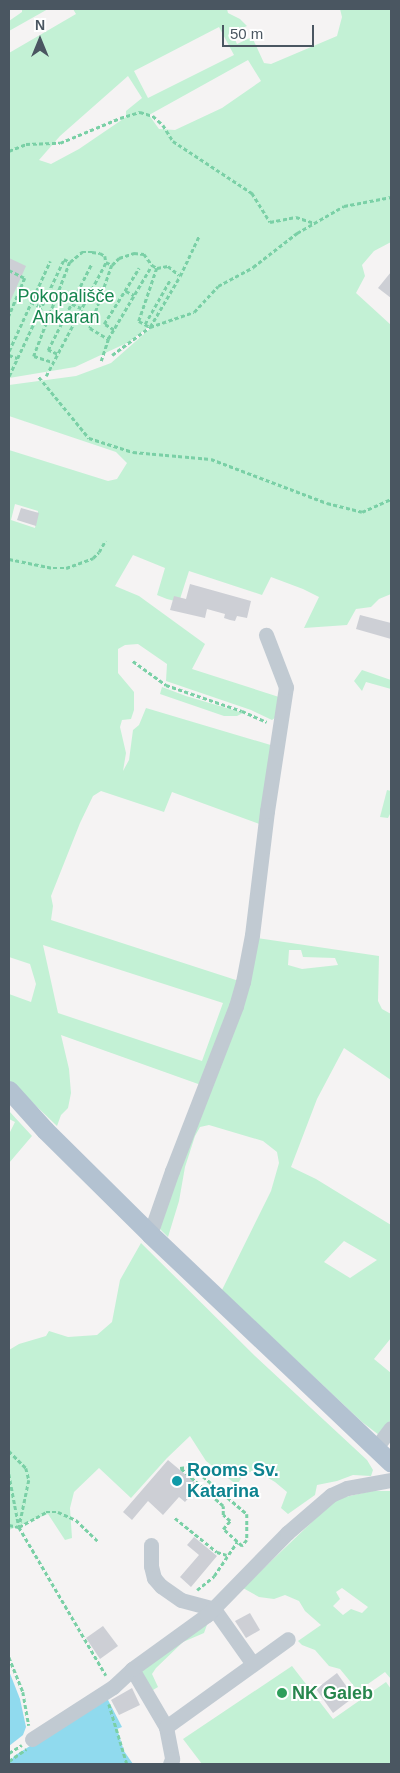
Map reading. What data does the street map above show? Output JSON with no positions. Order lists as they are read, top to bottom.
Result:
{
  "parks": ["Pokopališče Ankaran"],
  "places": ["Rooms Sv. Katarina", "NK Galeb"],
  "scale_bar": "50 m",
  "north": "top"
}
